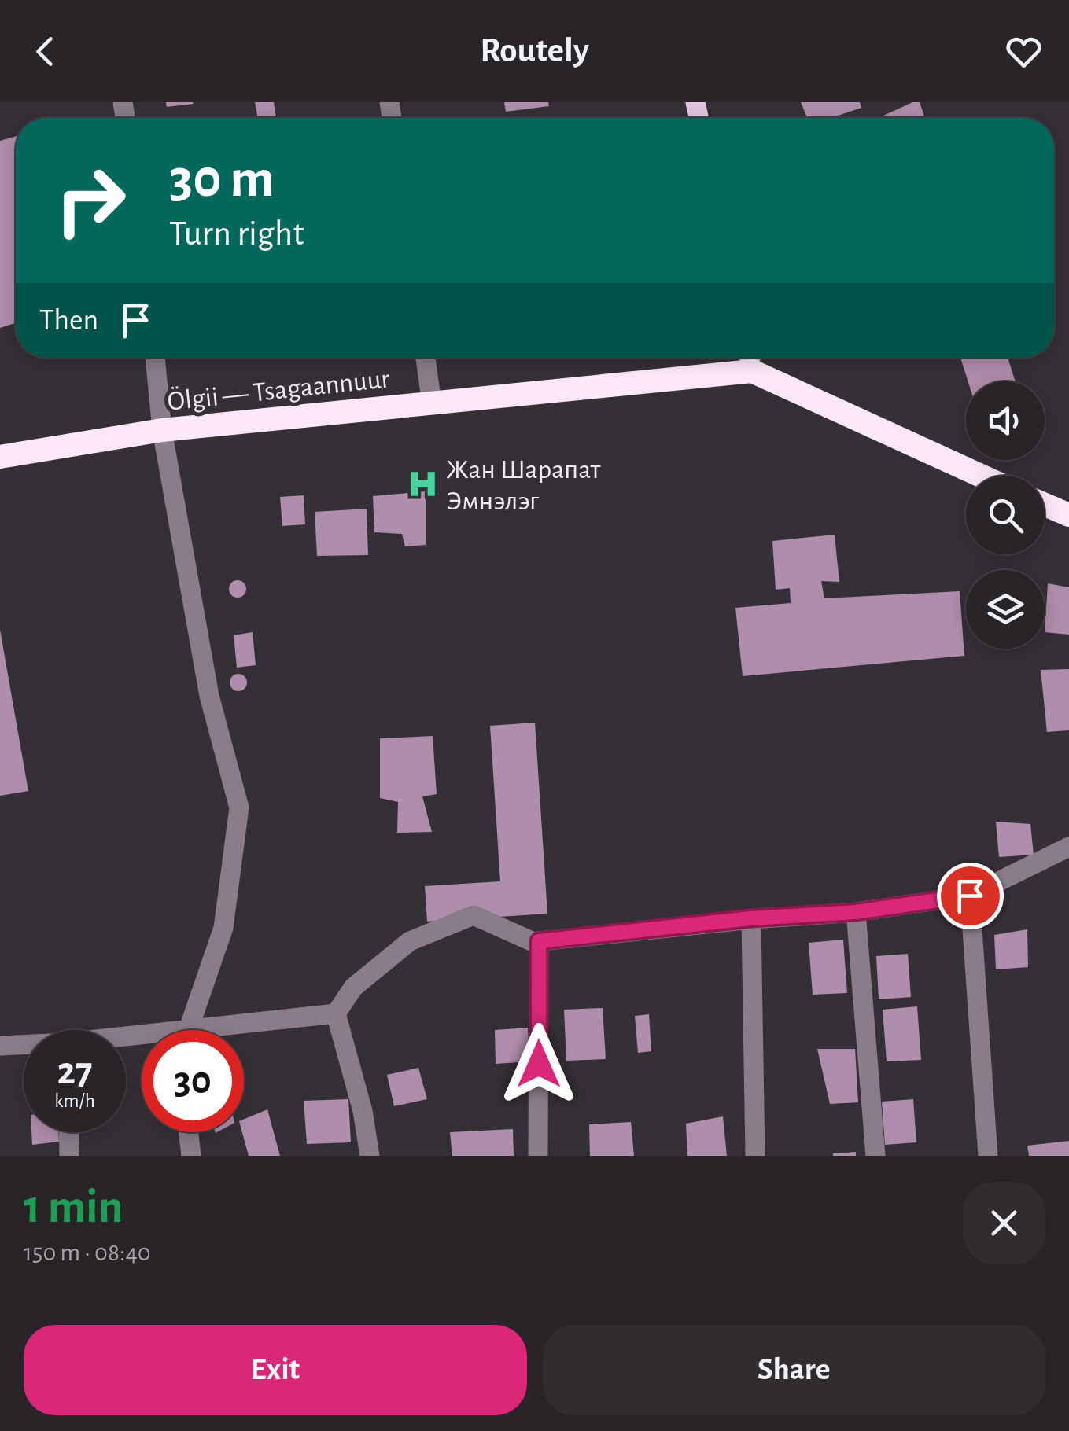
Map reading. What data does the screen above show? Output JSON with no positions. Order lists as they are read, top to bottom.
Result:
{
  "streets": {
    "highway": ["Ölgii — Tsagaannuur"]
  },
  "places": {
    "hospital": ["Жан Шарапат Эмнэлэг"]
  },
  "page": {
    "header": "Routely",
    "turn": ["30 m", "Turn right"],
    "then": "Then",
    "speed": "27 km/h",
    "limit": "30",
    "heading": ["1 min", "150 m · 08:40"],
    "buttons": ["Exit", "Share"]
  }
}
